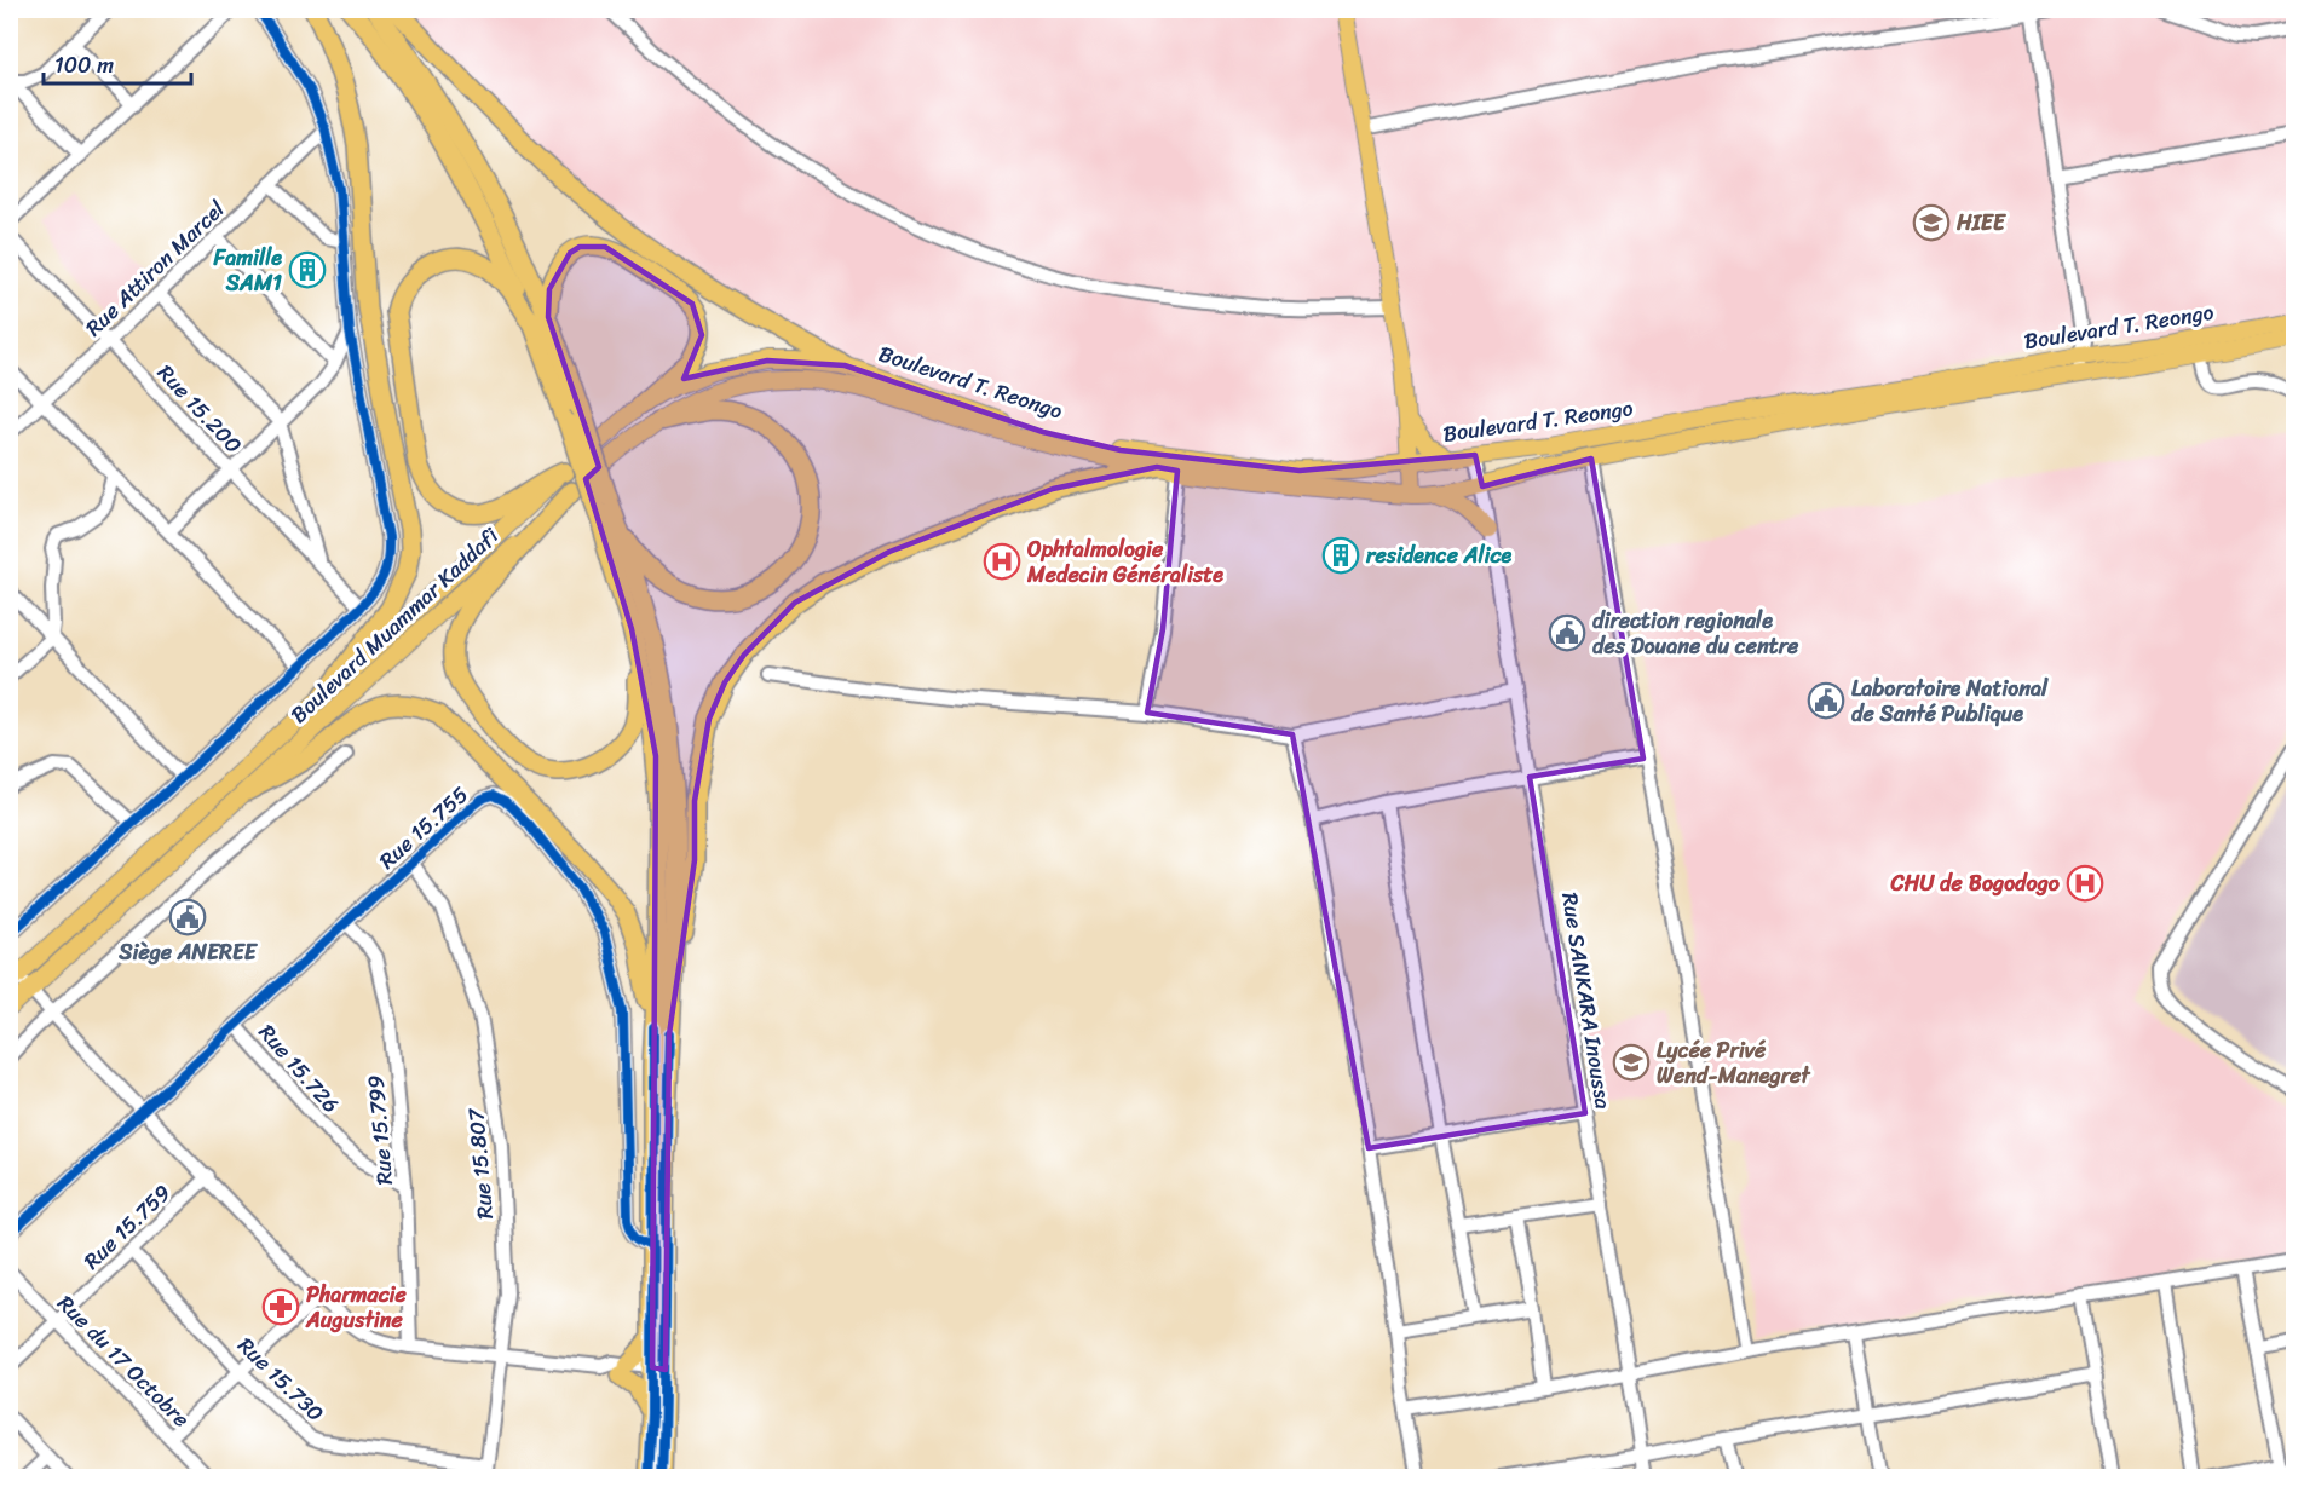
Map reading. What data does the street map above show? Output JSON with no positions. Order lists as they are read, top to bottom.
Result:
{
  "streets": {
    "main road": ["Boulevard T. Reongo", "Boulevard Muammar Kaddafi"],
    "street": [
      "Rue Attiron Marcel",
      "Rue 15.200",
      "Rue 15.755",
      "Rue SANKARA Inoussa",
      "Rue 15.726",
      "Rue 15.799",
      "Rue 15.807",
      "Rue 15.759",
      "Rue du 17 Octobre",
      "Rue 15.730"
    ]
  },
  "crossings": [
    ["Rue Attiron Marcel", "Rue 15.200"],
    ["Boulevard T. Reongo", "Boulevard Muammar Kaddafi"],
    ["Boulevard T. Reongo", "Rue SANKARA Inoussa"],
    ["Rue 15.755", "Rue 15.726"],
    ["Rue 15.755", "Rue 15.799"],
    ["Rue 15.755", "Rue 15.807"],
    ["Rue 15.726", "Rue 15.799"],
    ["Rue 15.807", "Rue 15.730"],
    ["Rue 15.759", "Rue du 17 Octobre"],
    ["Rue 15.759", "Rue 15.730"]
  ],
  "places": {
    "school or university": ["HIEE", "Lycée Privé Wend-Manegret"],
    "building": ["Famille SAM1", "residence Alice"],
    "hospital": ["Ophtalmologie Medecin Généraliste", "CHU de Bogodogo"],
    "public building": ["direction regionale des Douane du centre", "Laboratoire National de Santé Publique", "Siège ANEREE"],
    "pharmacy": ["Pharmacie Augustine"]
  },
  "scale_bar": "100 m"
}
